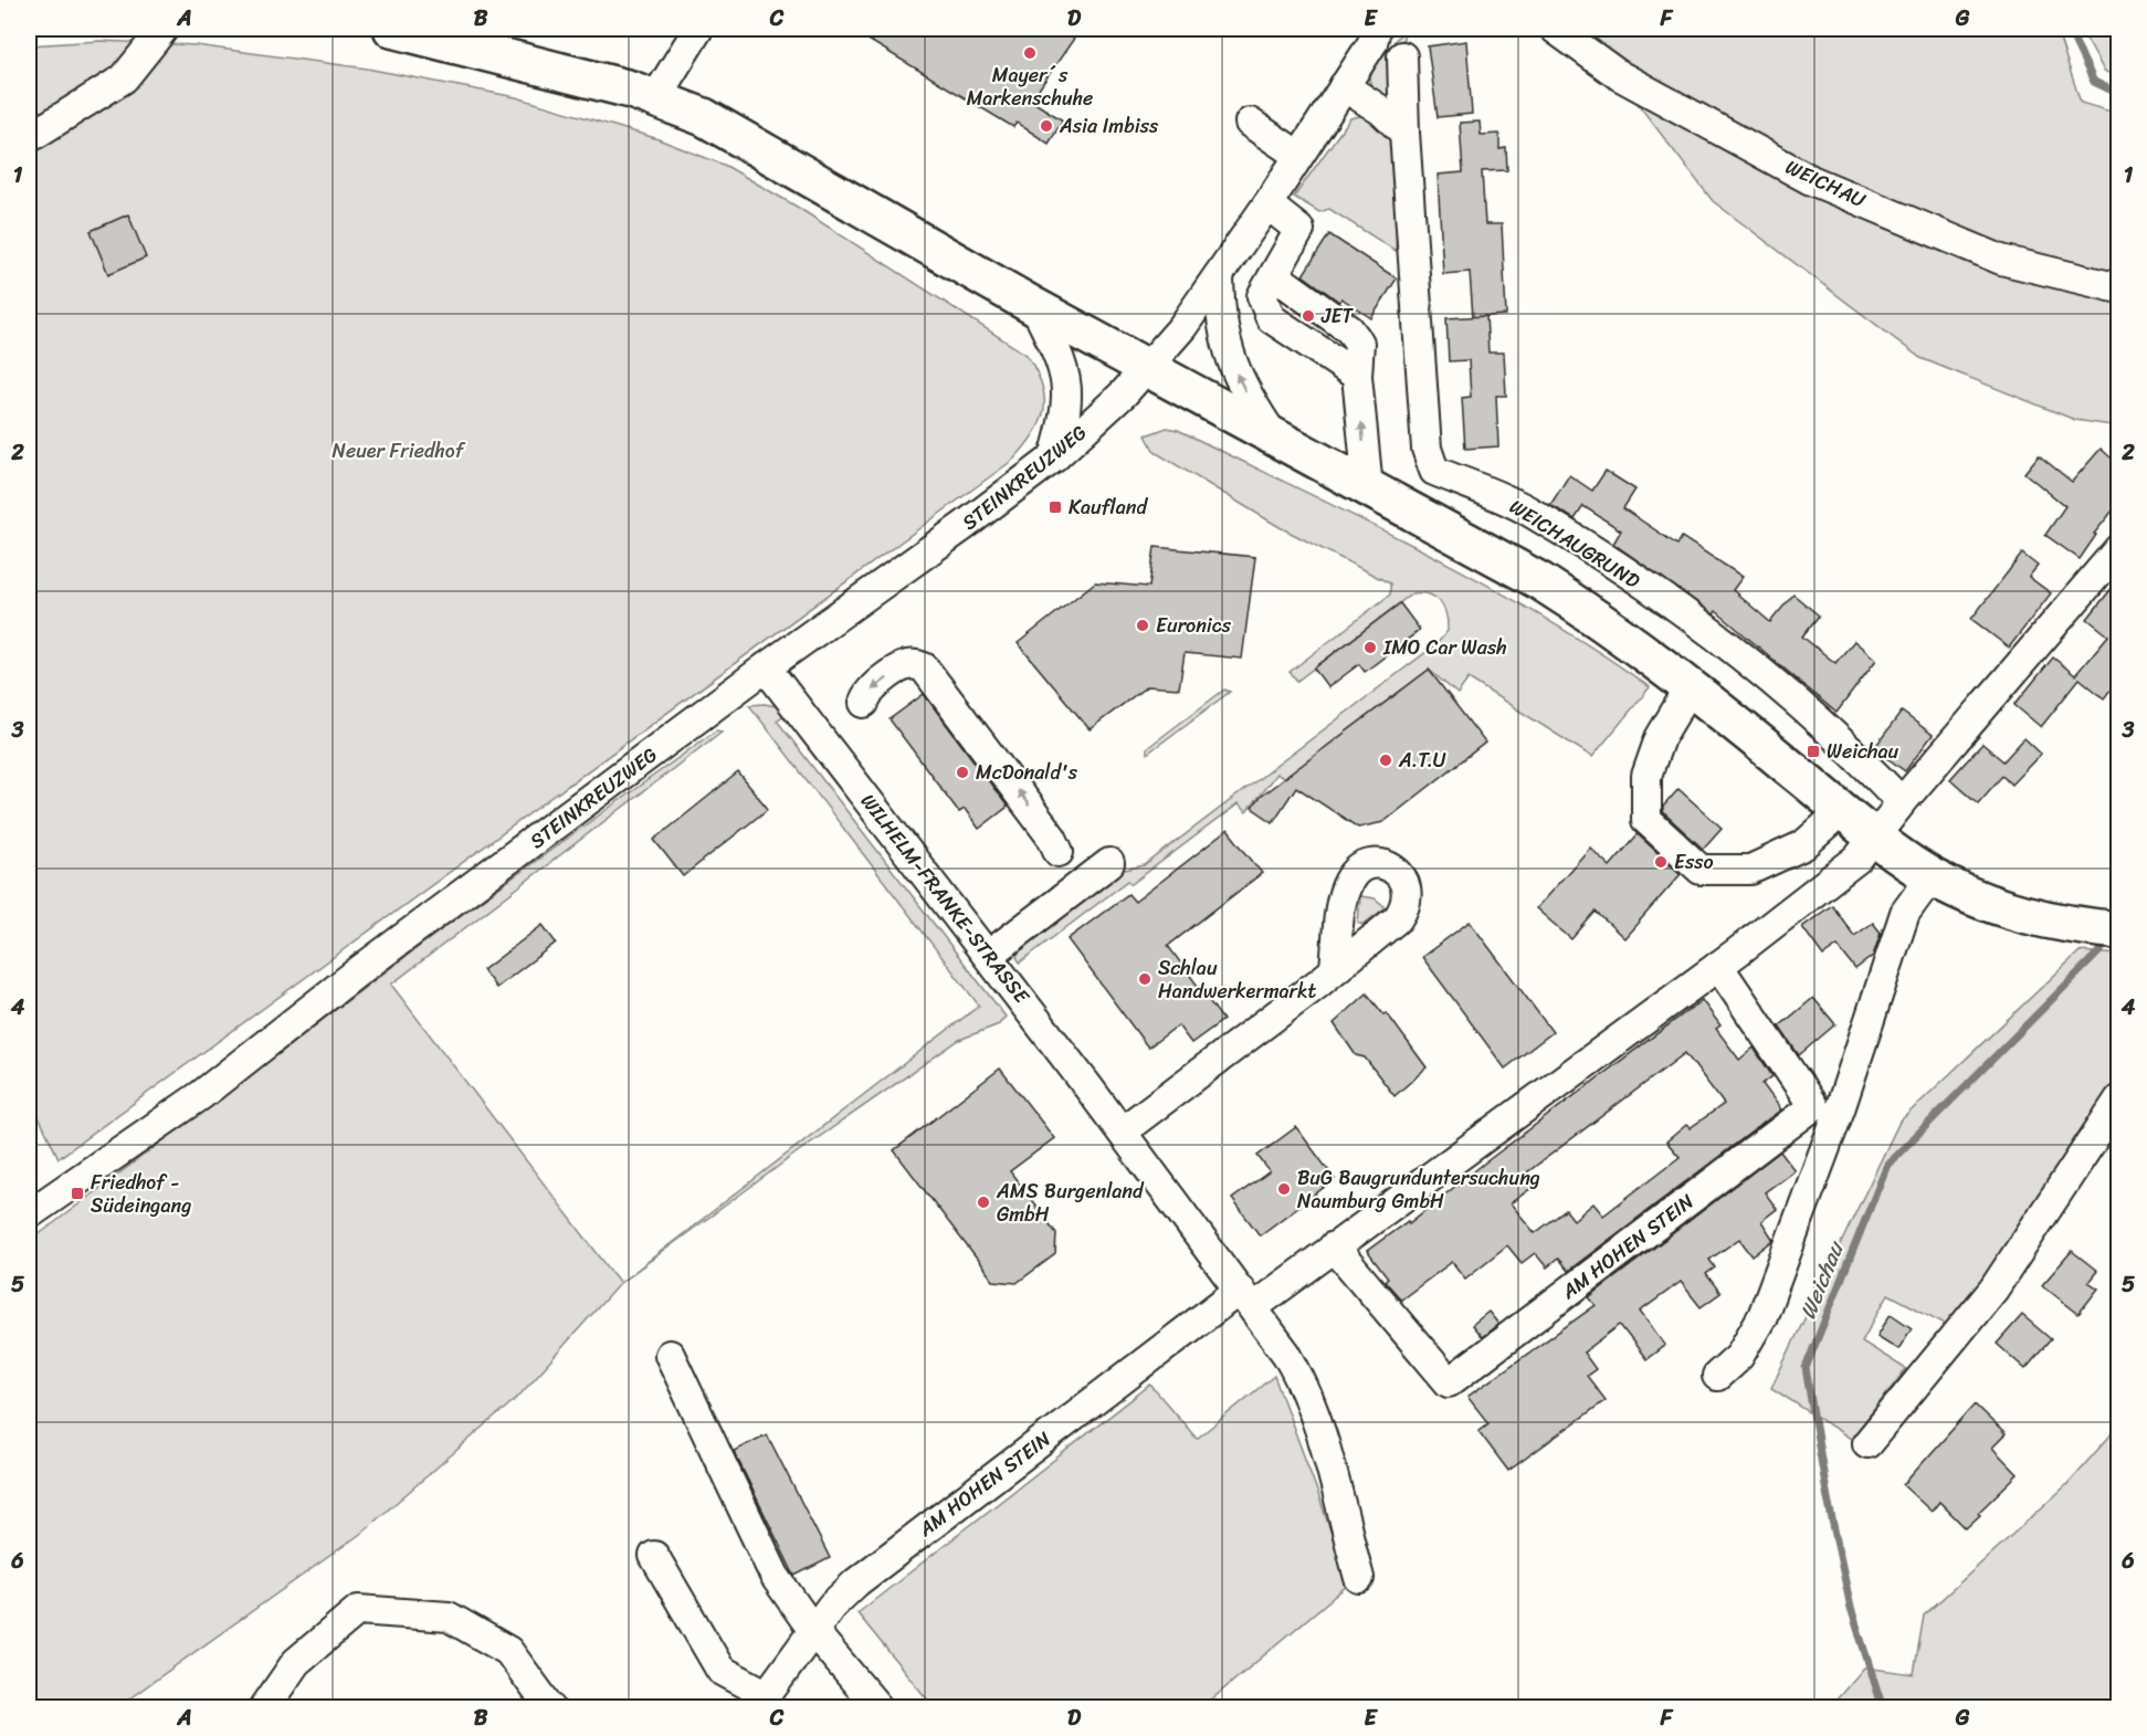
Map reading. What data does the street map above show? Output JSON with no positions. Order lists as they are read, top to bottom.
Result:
{
  "streets": {
    "street": [
      "WEICHAU",
      "STEINKREUZWEG",
      "WEICHAUGRUND",
      "WILHELM-FRANKE-STRASSE",
      "AM HOHEN STEIN"
    ]
  },
  "crossings": [
    ["STEINKREUZWEG", "WILHELM-FRANKE-STRASSE"],
    ["WILHELM-FRANKE-STRASSE", "AM HOHEN STEIN"]
  ],
  "water": ["Weichau"],
  "parks": ["Neuer Friedhof"],
  "places": {
    "other": [
      "Mayer´s Markenschuhe",
      "Asia Imbiss",
      "JET",
      "Euronics",
      "IMO Car Wash",
      "A.T.U",
      "McDonald's",
      "Esso",
      "Schlau Handwerkermarkt",
      "BuG Baugrunduntersuchung Naumburg GmbH",
      "AMS Burgenland GmbH"
    ],
    "transit": ["Kaufland", "Weichau", "Friedhof - Südeingang"]
  },
  "grid": {
    "columns": [
      "A",
      "B",
      "C",
      "D",
      "E",
      "F",
      "G"
    ],
    "rows": [
      "1",
      "2",
      "3",
      "4",
      "5",
      "6"
    ]
  }
}
